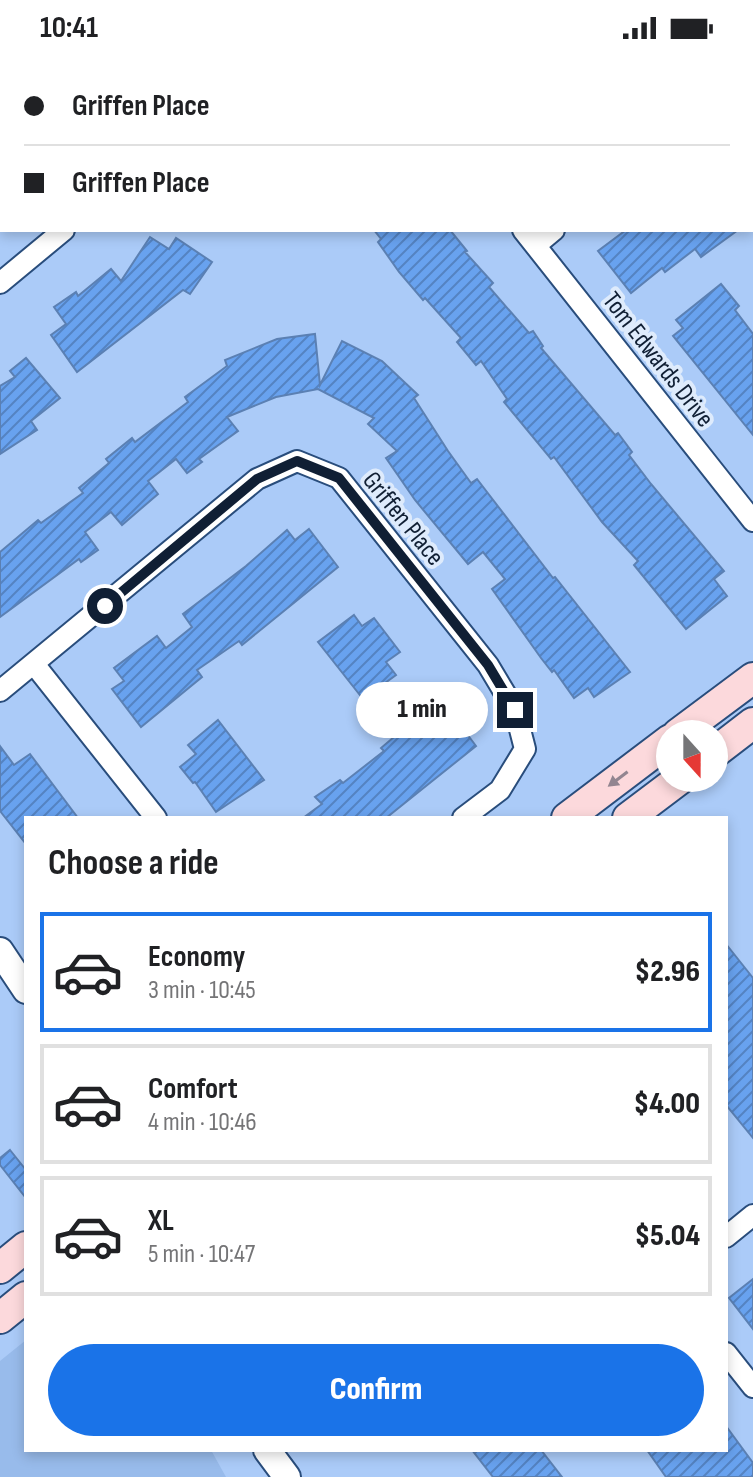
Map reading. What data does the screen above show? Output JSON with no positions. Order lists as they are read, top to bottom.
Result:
{
  "streets": {
    "street": ["Tom Edwards Drive", "Griffen Place"]
  },
  "north": "bottom",
  "page": {
    "status": "10:41",
    "banner": ["Griffen Place", "Griffen Place"],
    "bubble": "1 min",
    "heading": "Choose a ride",
    "list": [
      {
        "name": "Economy",
        "note": "3 min · 10:45",
        "value": "$2.96"
      },
      {
        "name": "Comfort",
        "note": "4 min · 10:46",
        "value": "$4.00"
      },
      {
        "name": "XL",
        "note": "5 min · 10:47",
        "value": "$5.04"
      }
    ],
    "buttons": "Confirm"
  }
}
